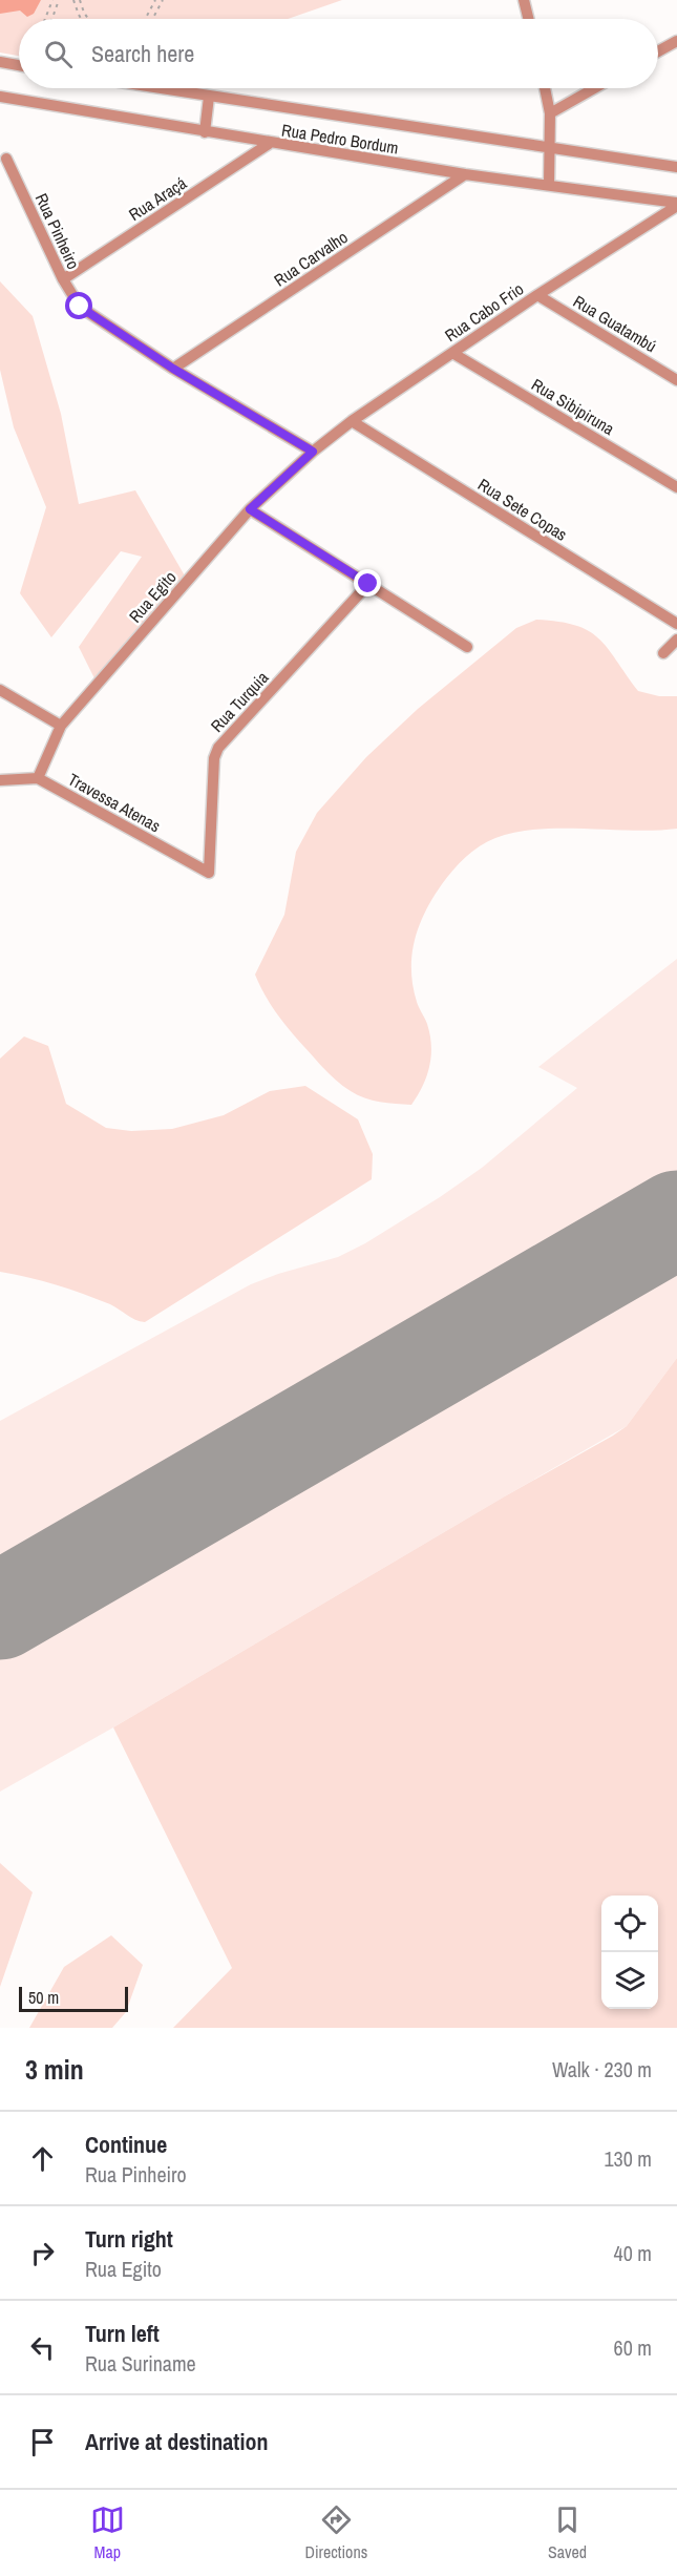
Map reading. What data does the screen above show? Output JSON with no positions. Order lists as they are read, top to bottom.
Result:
{
  "streets": {
    "street": [
      "Rua Pedro Bordum",
      "Rua Araçá",
      "Rua Pinheiro",
      "Rua Carvalho",
      "Rua Cabo Frio",
      "Rua Guatambú",
      "Rua Sibipiruna",
      "Rua Sete Copas",
      "Rua Egito",
      "Rua Turquia",
      "Travessa Atenas"
    ]
  },
  "crossings": [
    ["Rua Pedro Bordum", "Rua Araçá"],
    ["Rua Pedro Bordum", "Rua Carvalho"],
    ["Rua Pedro Bordum", "Rua Cabo Frio"],
    ["Rua Araçá", "Rua Pinheiro"],
    ["Rua Pinheiro", "Rua Carvalho"],
    ["Rua Pinheiro", "Rua Cabo Frio"],
    ["Rua Pinheiro", "Rua Egito"],
    ["Rua Cabo Frio", "Rua Guatambú"],
    ["Rua Cabo Frio", "Rua Sibipiruna"],
    ["Rua Cabo Frio", "Rua Sete Copas"],
    ["Rua Cabo Frio", "Rua Egito"],
    ["Rua Egito", "Travessa Atenas"],
    ["Rua Turquia", "Travessa Atenas"]
  ],
  "scale_bar": "50 m",
  "page": {
    "search": "Search here",
    "scale": "50 m",
    "heading": ["3 min", "Walk · 230 m"],
    "list": [
      ["Continue", "Rua Pinheiro", "130 m"],
      ["Turn right", "Rua Egito", "40 m"],
      ["Turn left", "Rua Suriname", "60 m"],
      "Arrive at destination"
    ],
    "nav": ["Map", "Directions", "Saved"]
  }
}
